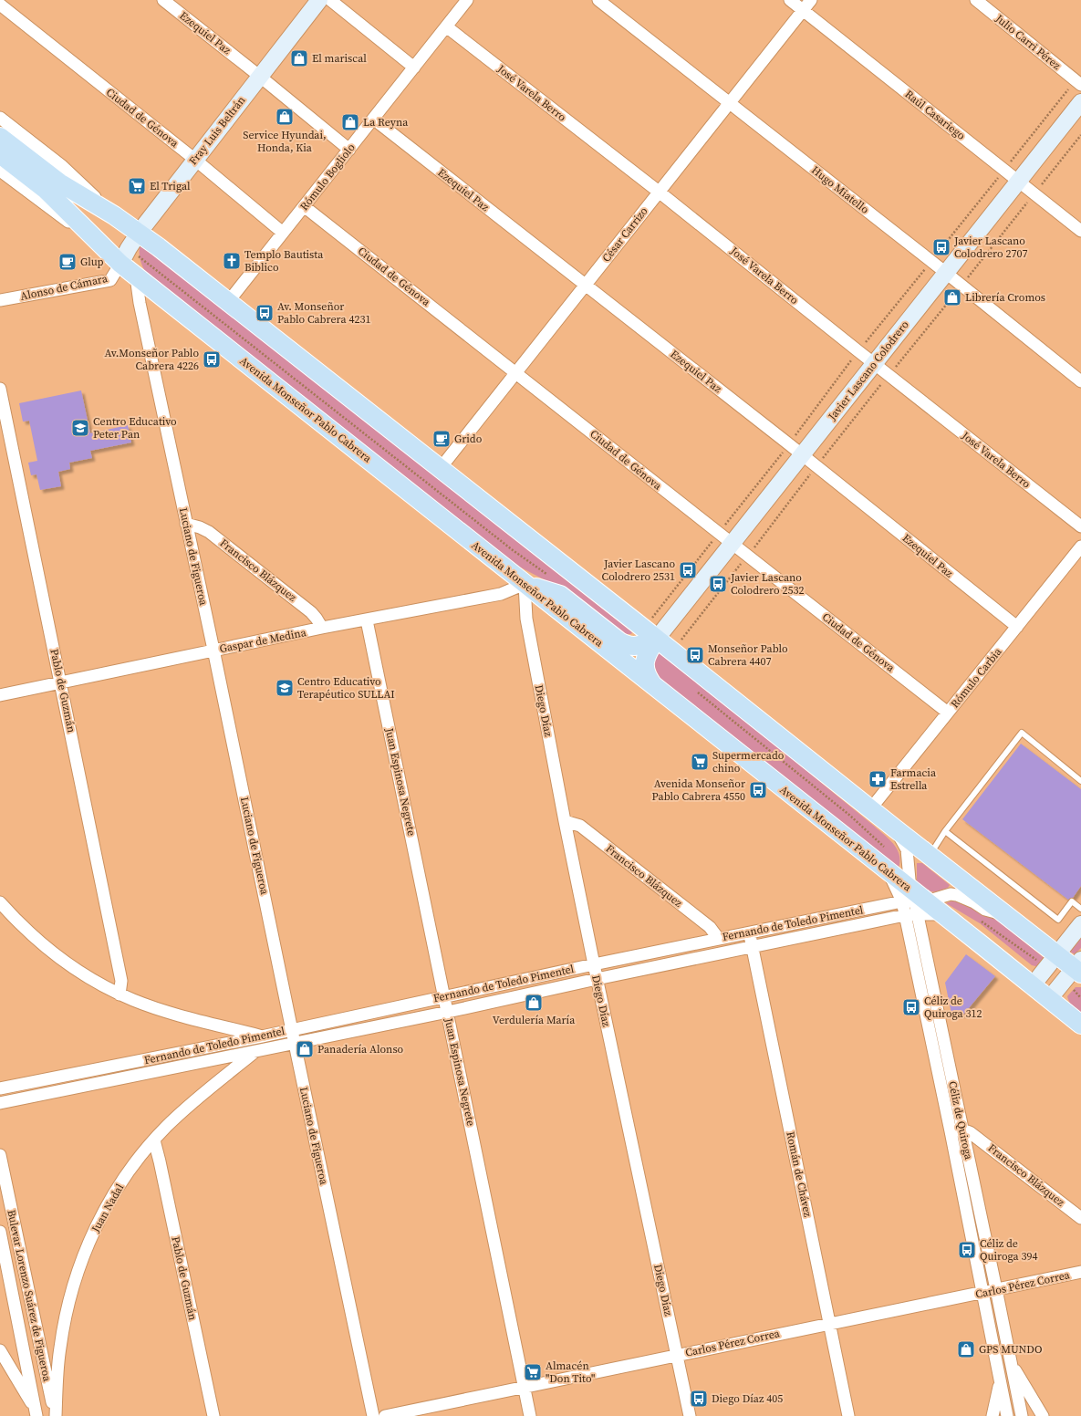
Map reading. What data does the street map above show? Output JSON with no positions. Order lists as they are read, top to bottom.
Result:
{
  "streets": {
    "main road": ["Fray Luis Beltrán", "Javier Lascano Colodrero", "Avenida Monseñor Pablo Cabrera"],
    "street": [
      "Ezequiel Paz",
      "Julio Carri Pérez",
      "José Varela Berro",
      "Raúl Casariego",
      "Ciudad de Génova",
      "Rómulo Bogliolo",
      "Hugo Miatello",
      "César Carrizo",
      "Alonso de Cámara",
      "Luciano de Figueroa",
      "Francisco Blázquez",
      "Gaspar de Medina",
      "Rómulo Carbia",
      "Pablo de Guzmán",
      "Diego Díaz",
      "Juan Espinosa Negrete",
      "Fernando de Toledo Pimentel",
      "Céliz de Quiroga",
      "Román de Chávez",
      "Juan Nadal",
      "Carlos Pérez Correa",
      "Bulevar Lorenzo Suárez de Figueroa"
    ]
  },
  "crossings": [
    ["Ezequiel Paz", "Fray Luis Beltrán"],
    ["Ezequiel Paz", "Rómulo Bogliolo"],
    ["Ezequiel Paz", "César Carrizo"],
    ["Ezequiel Paz", "Javier Lascano Colodrero"],
    ["Ezequiel Paz", "Rómulo Carbia"],
    ["José Varela Berro", "Rómulo Bogliolo"],
    ["José Varela Berro", "César Carrizo"],
    ["José Varela Berro", "Javier Lascano Colodrero"],
    ["Raúl Casariego", "César Carrizo"],
    ["Raúl Casariego", "Javier Lascano Colodrero"],
    ["Ciudad de Génova", "Fray Luis Beltrán"],
    ["Ciudad de Génova", "Rómulo Bogliolo"],
    ["Ciudad de Génova", "César Carrizo"],
    ["Ciudad de Génova", "Javier Lascano Colodrero"],
    ["Ciudad de Génova", "Rómulo Carbia"],
    ["Fray Luis Beltrán", "Alonso de Cámara"],
    ["Fray Luis Beltrán", "Avenida Monseñor Pablo Cabrera"],
    ["Hugo Miatello", "César Carrizo"],
    ["Hugo Miatello", "Javier Lascano Colodrero"],
    ["Alonso de Cámara", "Avenida Monseñor Pablo Cabrera"],
    ["Avenida Monseñor Pablo Cabrera", "Luciano de Figueroa"],
    ["Avenida Monseñor Pablo Cabrera", "Gaspar de Medina"],
    ["Avenida Monseñor Pablo Cabrera", "Diego Díaz"],
    ["Avenida Monseñor Pablo Cabrera", "Fernando de Toledo Pimentel"],
    ["Avenida Monseñor Pablo Cabrera", "Céliz de Quiroga"],
    ["Luciano de Figueroa", "Francisco Blázquez"],
    ["Luciano de Figueroa", "Gaspar de Medina"],
    ["Luciano de Figueroa", "Fernando de Toledo Pimentel"],
    ["Francisco Blázquez", "Gaspar de Medina"],
    ["Francisco Blázquez", "Diego Díaz"],
    ["Francisco Blázquez", "Fernando de Toledo Pimentel"],
    ["Francisco Blázquez", "Céliz de Quiroga"],
    ["Gaspar de Medina", "Pablo de Guzmán"],
    ["Gaspar de Medina", "Diego Díaz"],
    ["Gaspar de Medina", "Juan Espinosa Negrete"],
    ["Pablo de Guzmán", "Juan Nadal"],
    ["Diego Díaz", "Fernando de Toledo Pimentel"],
    ["Diego Díaz", "Carlos Pérez Correa"],
    ["Juan Espinosa Negrete", "Fernando de Toledo Pimentel"],
    ["Juan Espinosa Negrete", "Carlos Pérez Correa"],
    ["Fernando de Toledo Pimentel", "Céliz de Quiroga"],
    ["Fernando de Toledo Pimentel", "Román de Chávez"],
    ["Fernando de Toledo Pimentel", "Juan Nadal"],
    ["Céliz de Quiroga", "Carlos Pérez Correa"],
    ["Román de Chávez", "Carlos Pérez Correa"],
    ["Juan Nadal", "Bulevar Lorenzo Suárez de Figueroa"]
  ],
  "places": {
    "shop": [
      "El mariscal",
      "Service Hyundai, Honda, Kia",
      "La Reyna",
      "Librería Cromos",
      "Verdulería María",
      "Panadería Alonso",
      "GPS MUNDO"
    ],
    "supermarket": ["El Trigal", "Supermercado chino", "Almacén \"Don Tito\""],
    "bus stop": [
      "Javier Lascano Colodrero 2707",
      "Av. Monseñor Pablo Cabrera 4231",
      "Av.Monseñor Pablo Cabrera 4226",
      "Javier Lascano Colodrero 2531",
      "Javier Lascano Colodrero 2532",
      "Monseñor Pablo Cabrera 4407",
      "Avenida Monseñor Pablo Cabrera 4550",
      "Céliz de Quiroga 312",
      "Céliz de Quiroga 394",
      "Diego Díaz 405"
    ],
    "church": ["Templo Bautista Biblico"],
    "cafe": ["Glup", "Grido"],
    "school or university": ["Centro Educativo Peter Pan", "Centro Educativo Terapéutico SULLAI"],
    "pharmacy": ["Farmacia Estrella"]
  }
}
